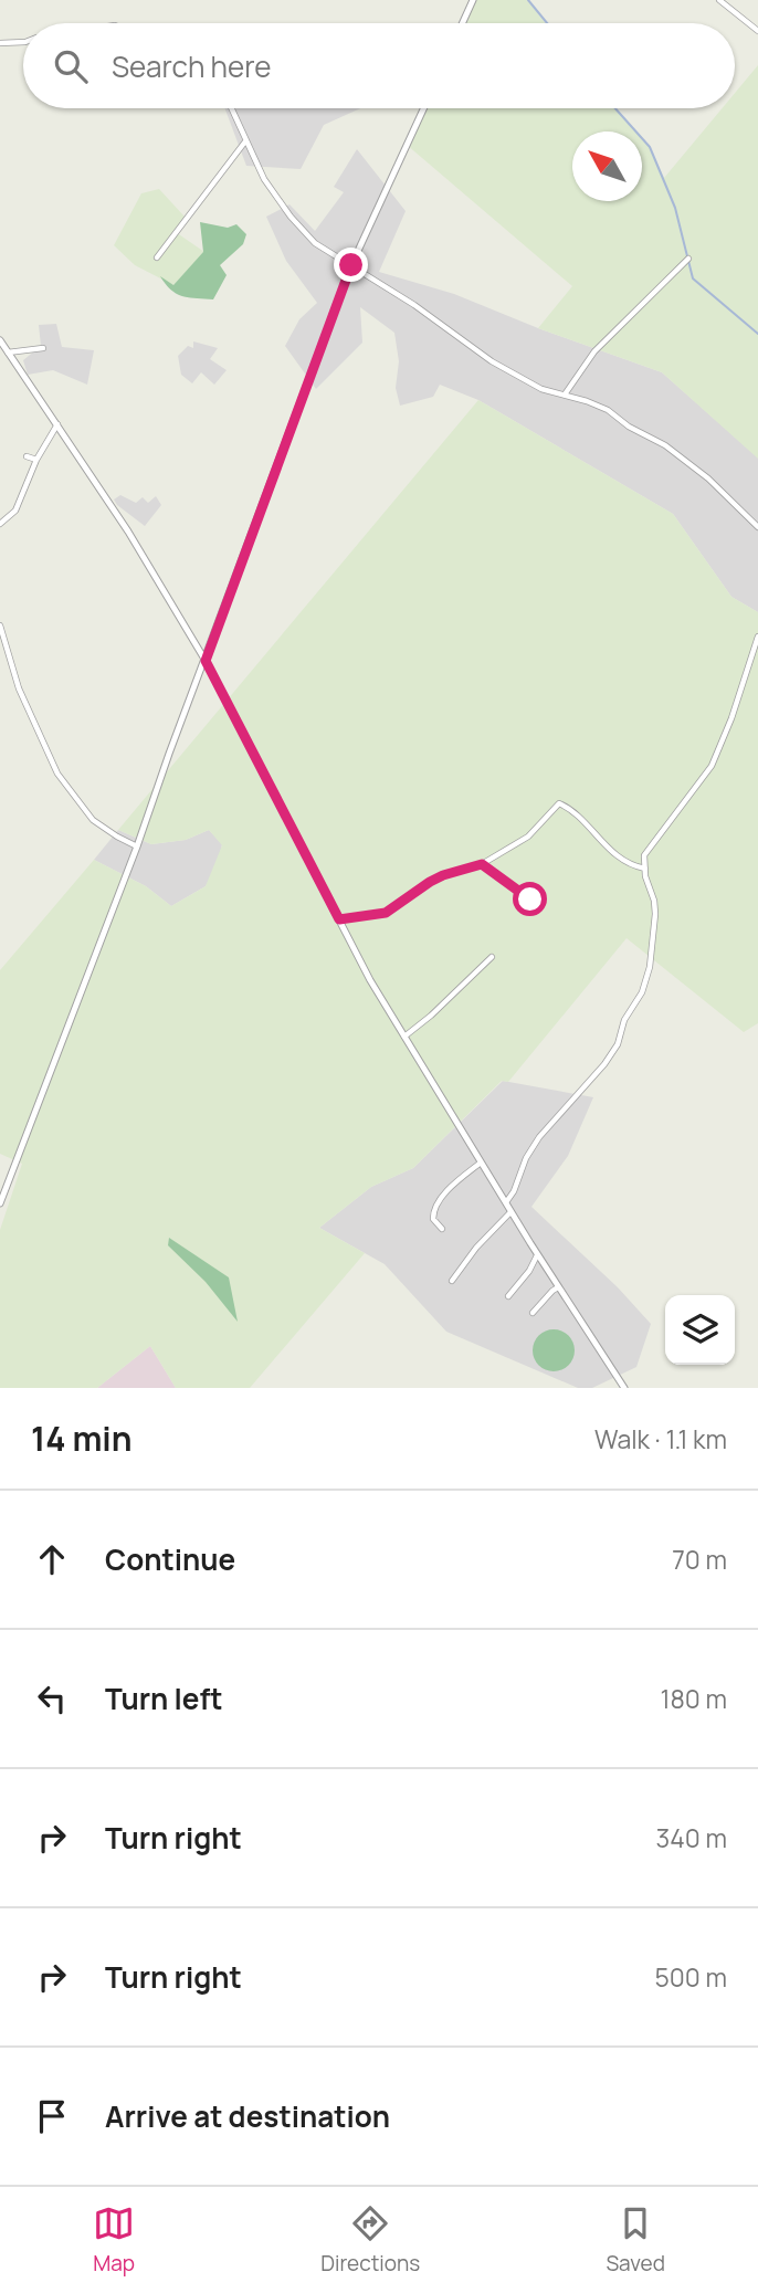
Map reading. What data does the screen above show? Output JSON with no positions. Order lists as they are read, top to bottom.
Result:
{
  "north": "top left",
  "page": {
    "search": "Search here",
    "heading": ["14 min", "Walk · 1.1 km"],
    "list": [
      ["Continue", "70 m"],
      ["Turn left", "180 m"],
      ["Turn right", "340 m"],
      ["Turn right", "500 m"],
      "Arrive at destination"
    ],
    "nav": ["Map", "Directions", "Saved"]
  }
}
